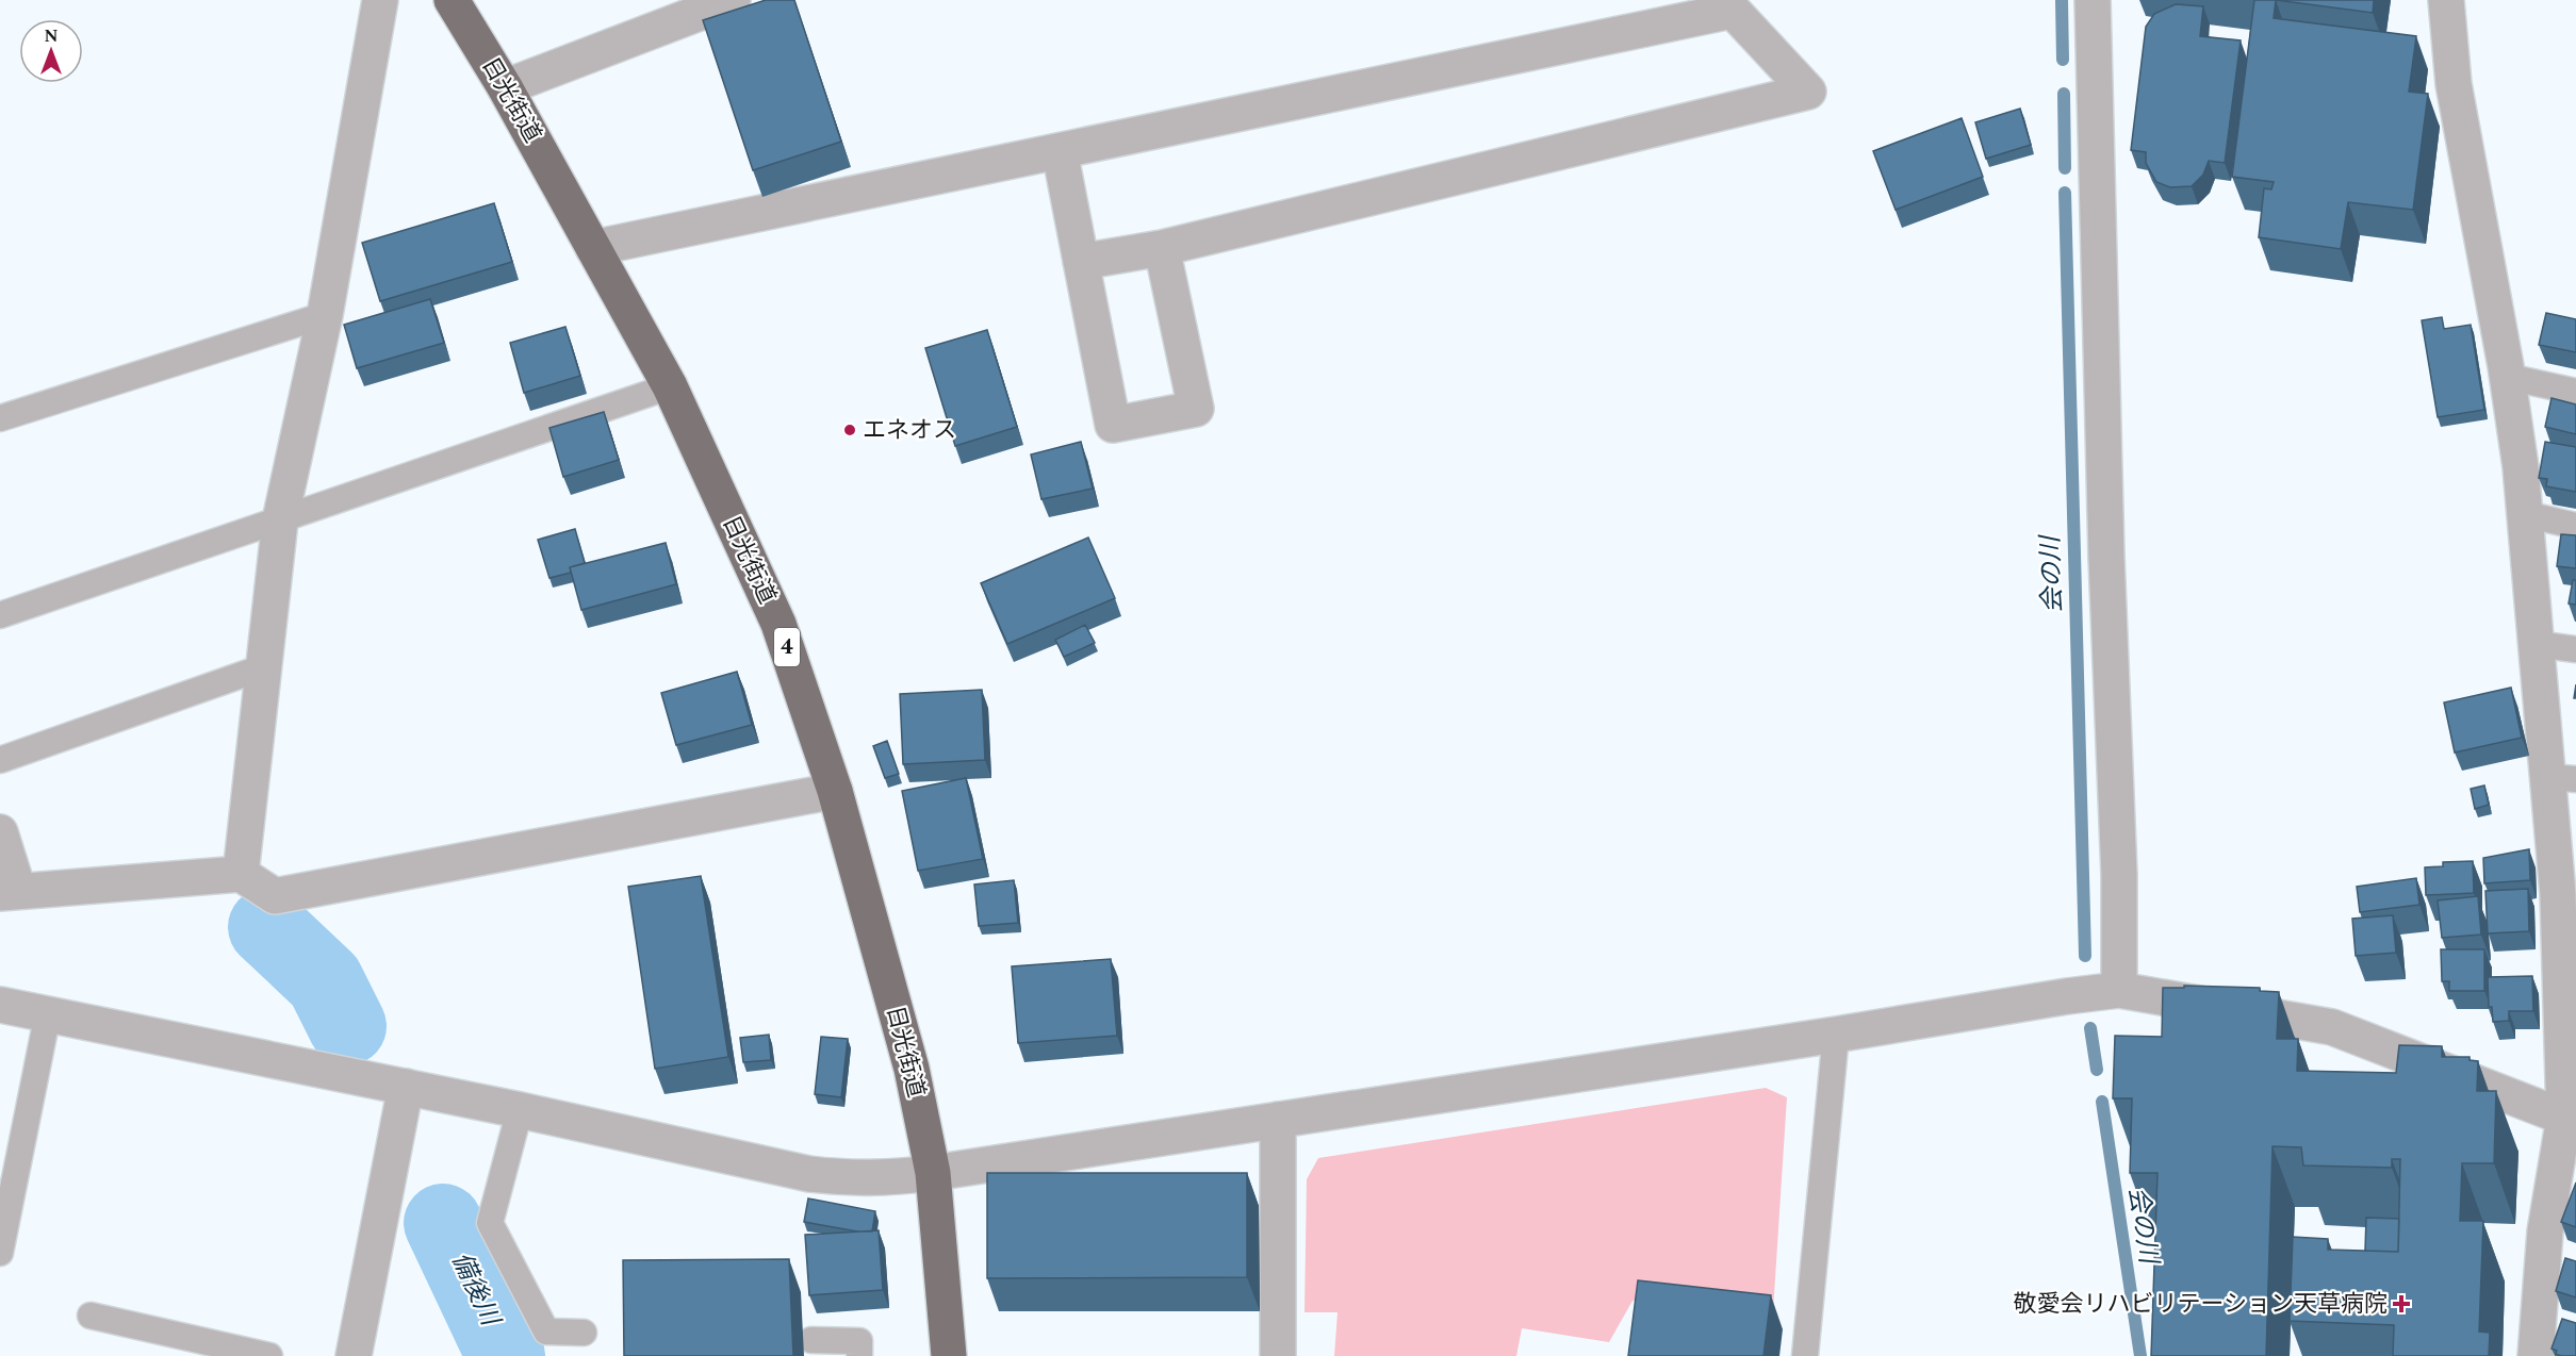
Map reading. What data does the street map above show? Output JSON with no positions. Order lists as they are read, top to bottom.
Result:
{
  "streets": {
    "highway": ["日光街道", "4"]
  },
  "water": ["会の川", "備後川"],
  "places": {
    "other": ["エネオス"],
    "health": ["敬愛会リハビリテーション天草病院"]
  },
  "north": "top"
}
